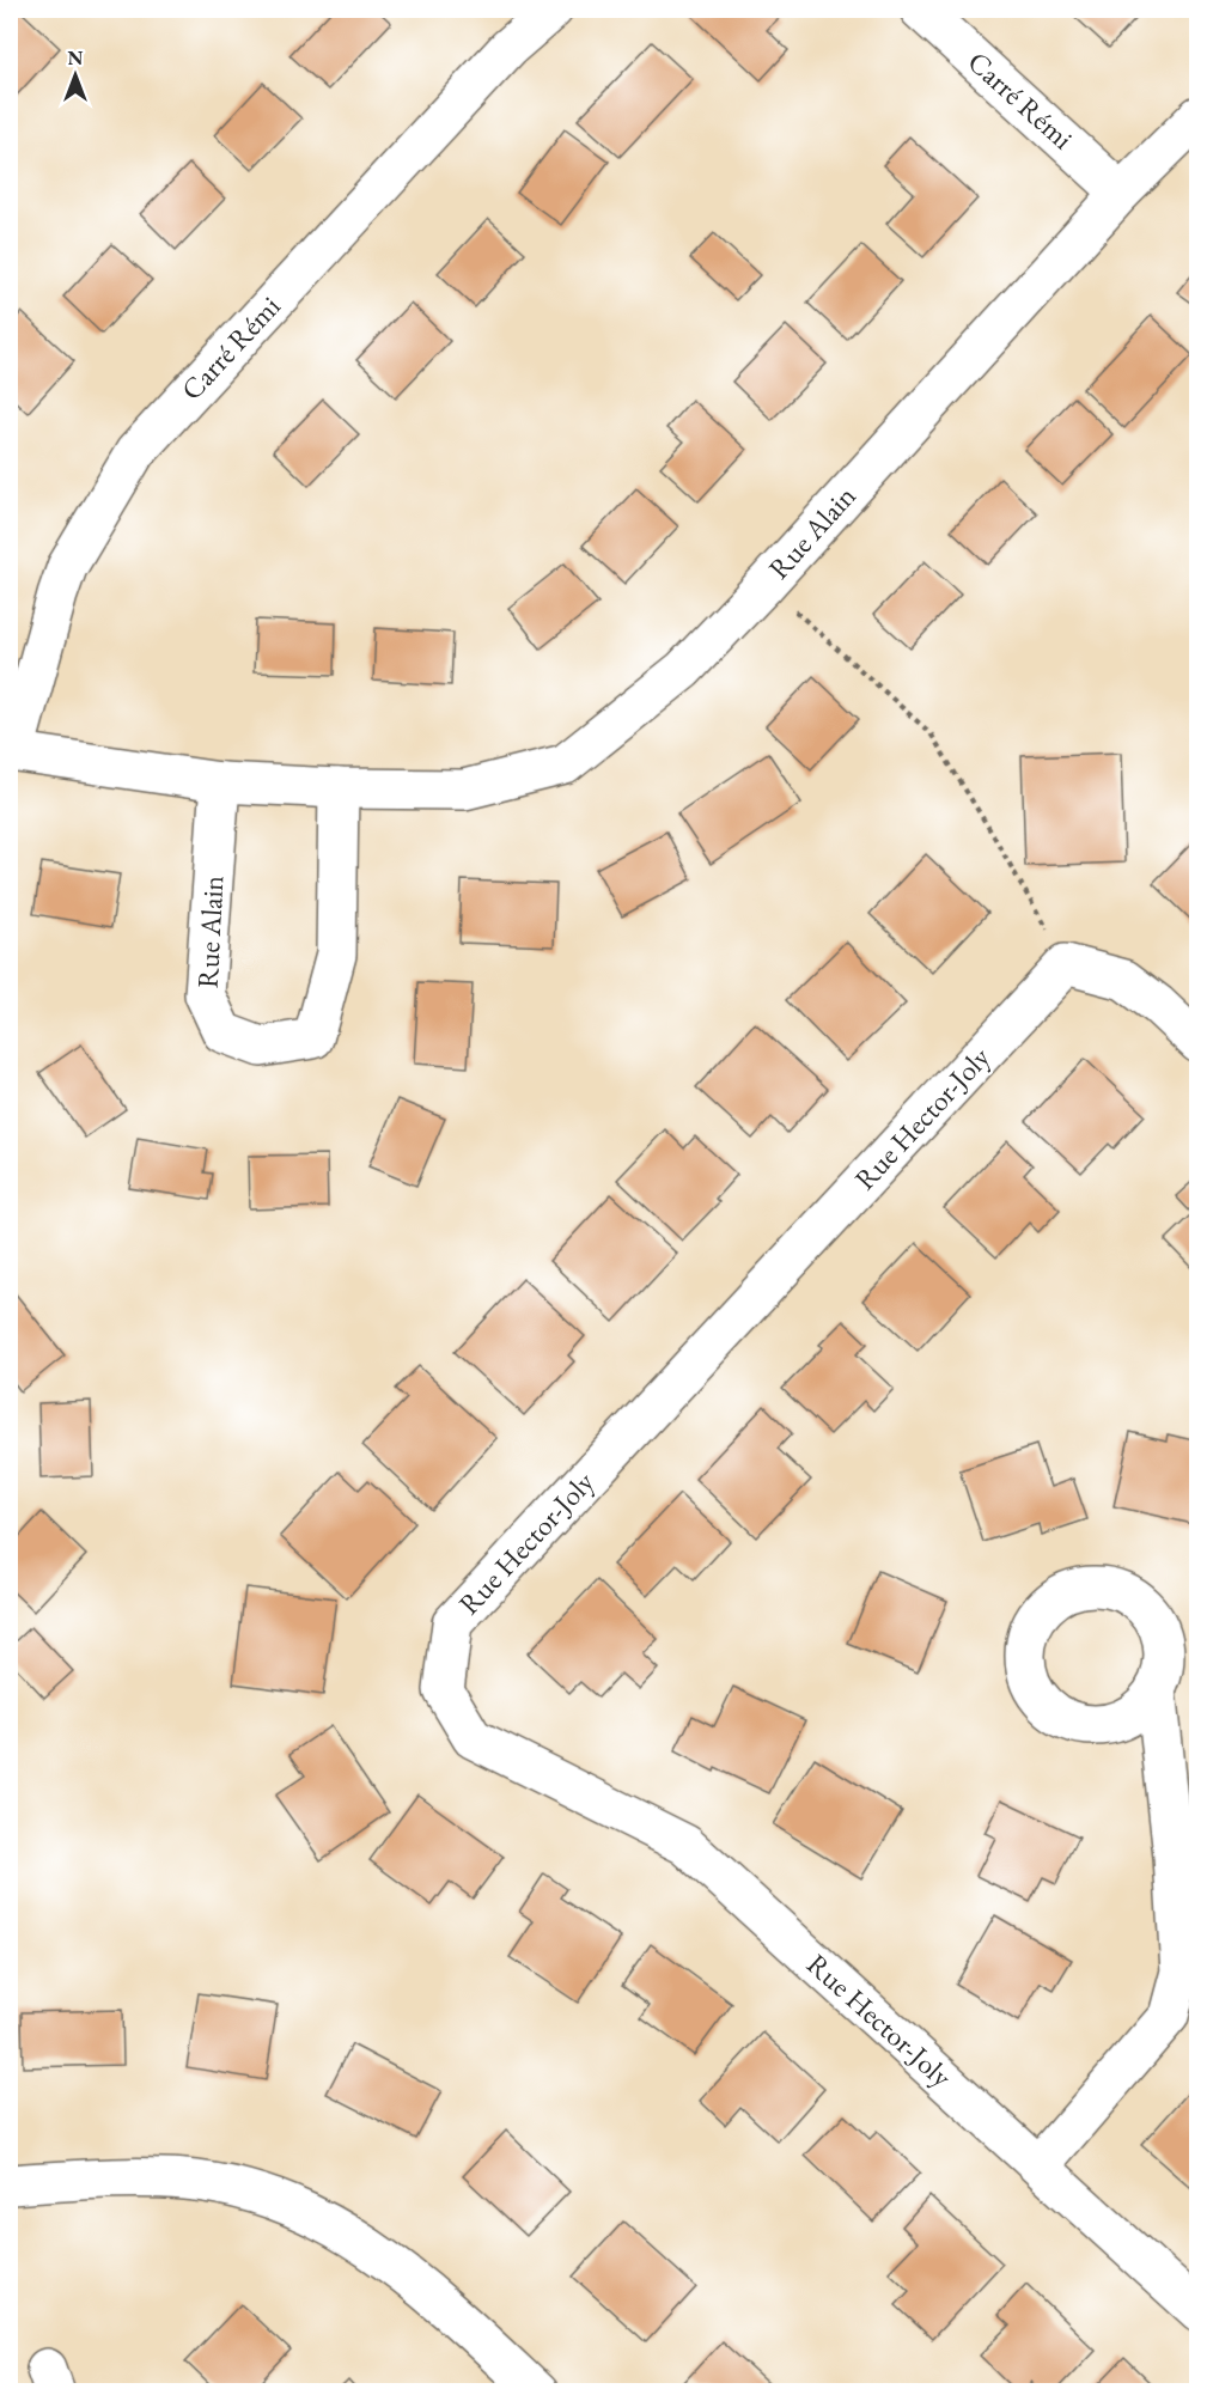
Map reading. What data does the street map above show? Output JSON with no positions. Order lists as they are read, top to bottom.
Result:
{
  "streets": {
    "street": ["Carré Rémi", "Rue Alain", "Rue Hector-Joly"]
  },
  "crossings": [
    ["Carré Rémi", "Rue Alain"]
  ],
  "north": "top"
}
